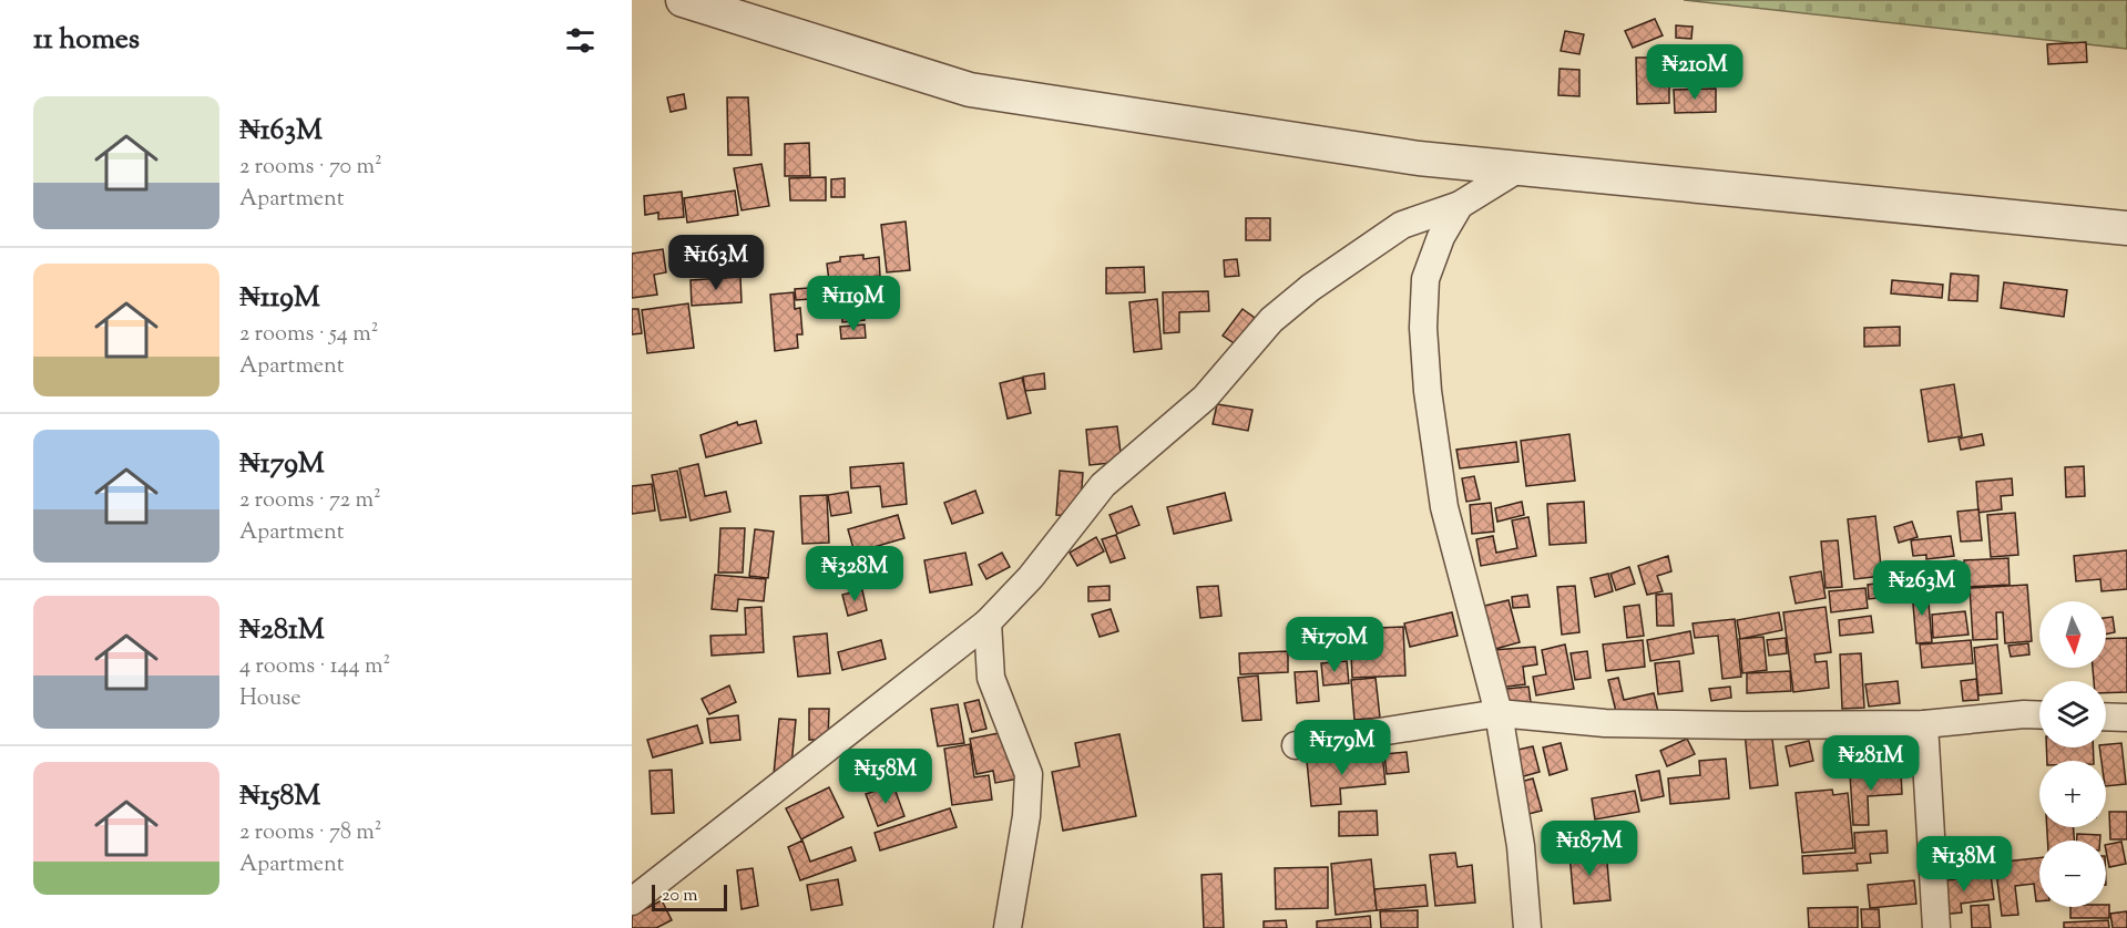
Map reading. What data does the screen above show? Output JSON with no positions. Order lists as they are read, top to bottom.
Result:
{
  "scale_bar": "20 m",
  "north": "bottom",
  "page": {
    "heading": "11 homes",
    "price": [
      "₦210M",
      "₦163M",
      "₦119M",
      "₦328M",
      "₦263M",
      "₦170M",
      "₦179M",
      "₦281M",
      "₦158M",
      "₦187M",
      "₦138M"
    ],
    "list": [
      {
        "name": "₦163M",
        "note": "2 rooms · 70 m² · Apartment"
      },
      {
        "name": "₦119M",
        "note": "2 rooms · 54 m² · Apartment"
      },
      {
        "name": "₦179M",
        "note": "2 rooms · 72 m² · Apartment"
      },
      {
        "name": "₦281M",
        "note": "4 rooms · 144 m² · House"
      },
      {
        "name": "₦158M",
        "note": "2 rooms · 78 m² · Apartment"
      }
    ],
    "map_buttons": ["+", "−"],
    "scale": "20 m"
  }
}
